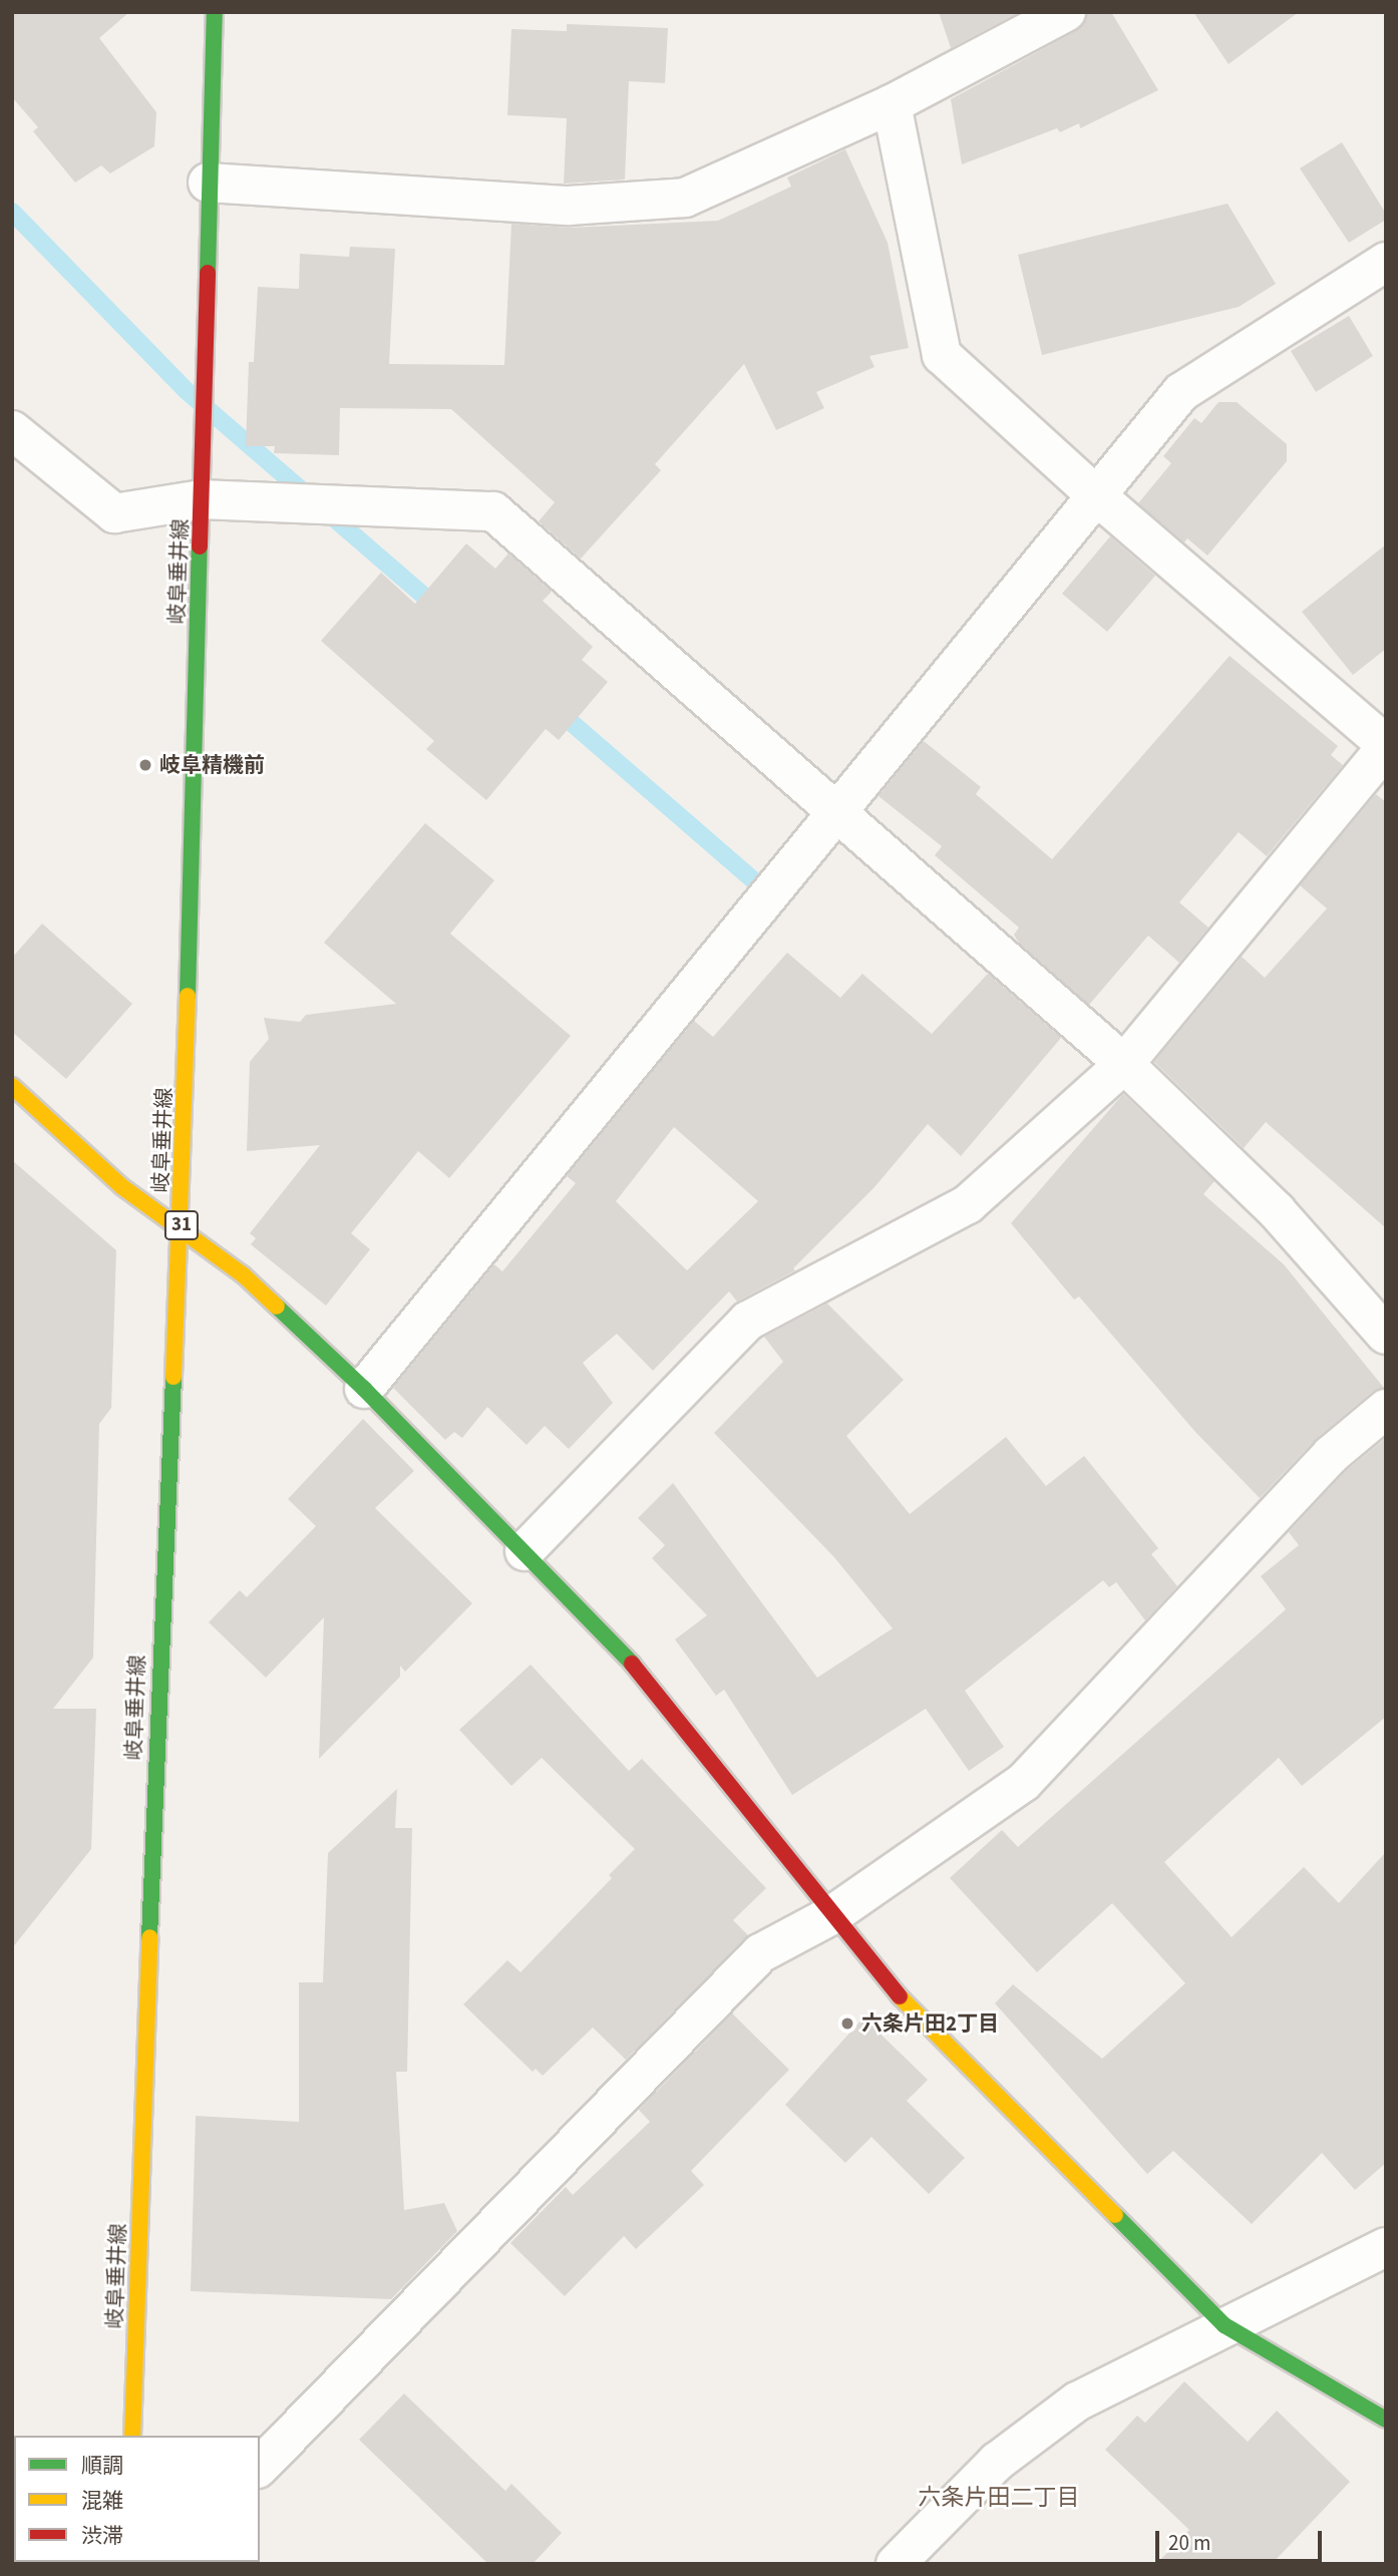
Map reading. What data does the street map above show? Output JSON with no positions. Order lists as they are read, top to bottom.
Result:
{
  "streets": {
    "main road": ["岐阜垂井線", "31"]
  },
  "districts": ["六条片田二丁目"],
  "places": ["岐阜精機前", "六条片田2丁目"],
  "legend": ["順調", "混雑", "渋滞"],
  "scale_bar": "20 m"
}
